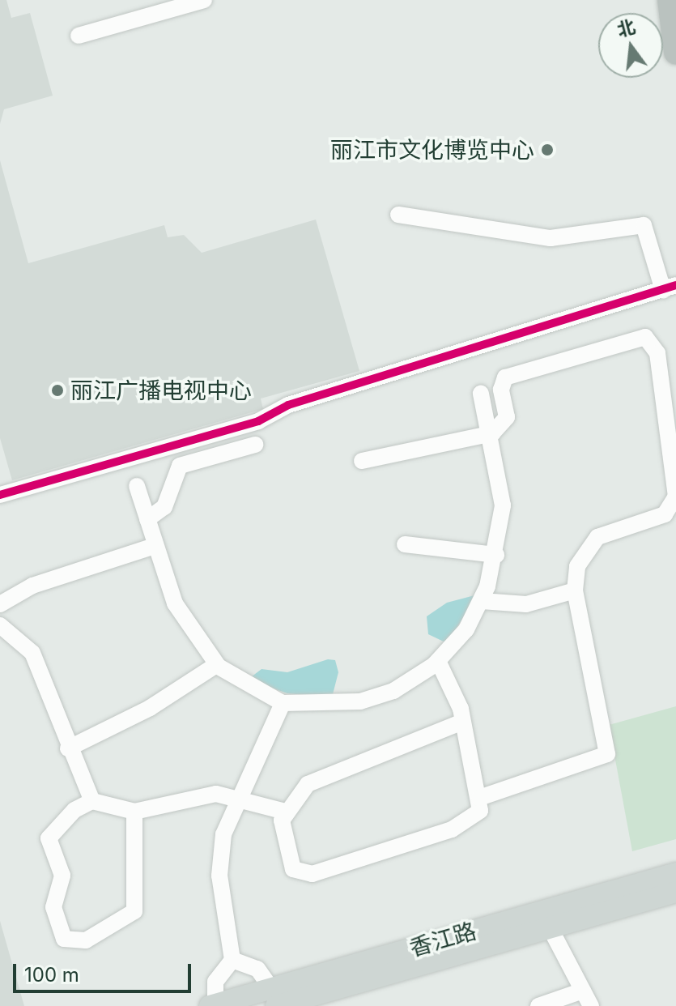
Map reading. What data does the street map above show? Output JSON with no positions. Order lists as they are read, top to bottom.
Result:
{
  "streets": {
    "main road": ["香江路"]
  },
  "places": ["丽江市文化博览中心", "丽江广播电视中心"],
  "scale_bar": "100 m",
  "north": "top"
}
